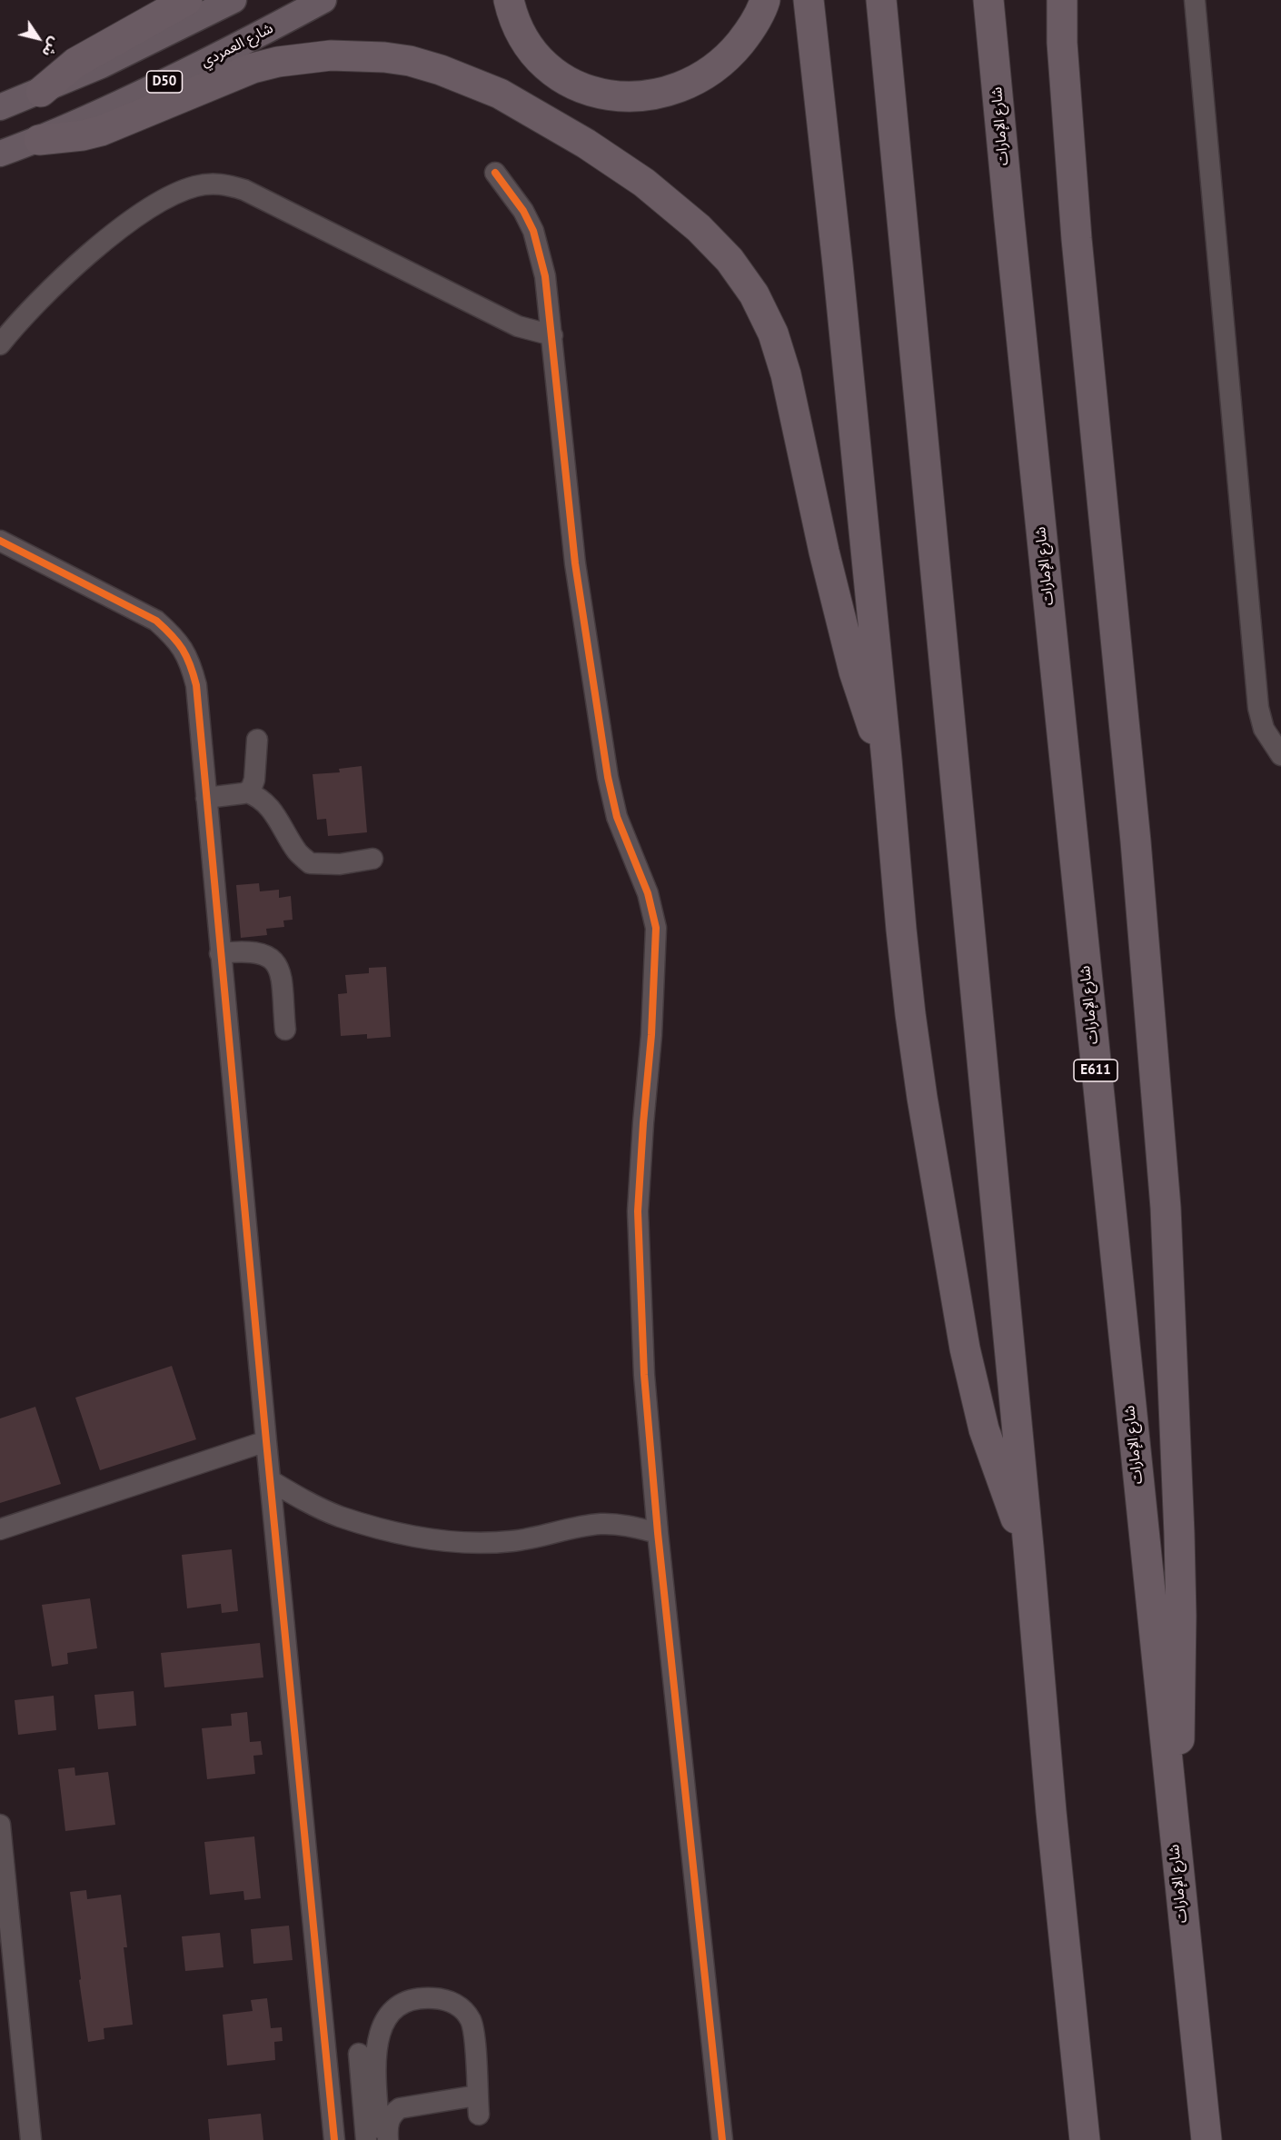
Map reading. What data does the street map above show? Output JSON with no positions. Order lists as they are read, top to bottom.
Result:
{
  "streets": {
    "highway": ["شارع الإمارات", "E611"],
    "main road": ["شارع العمردي", "D50"]
  },
  "north": "bottom right"
}
